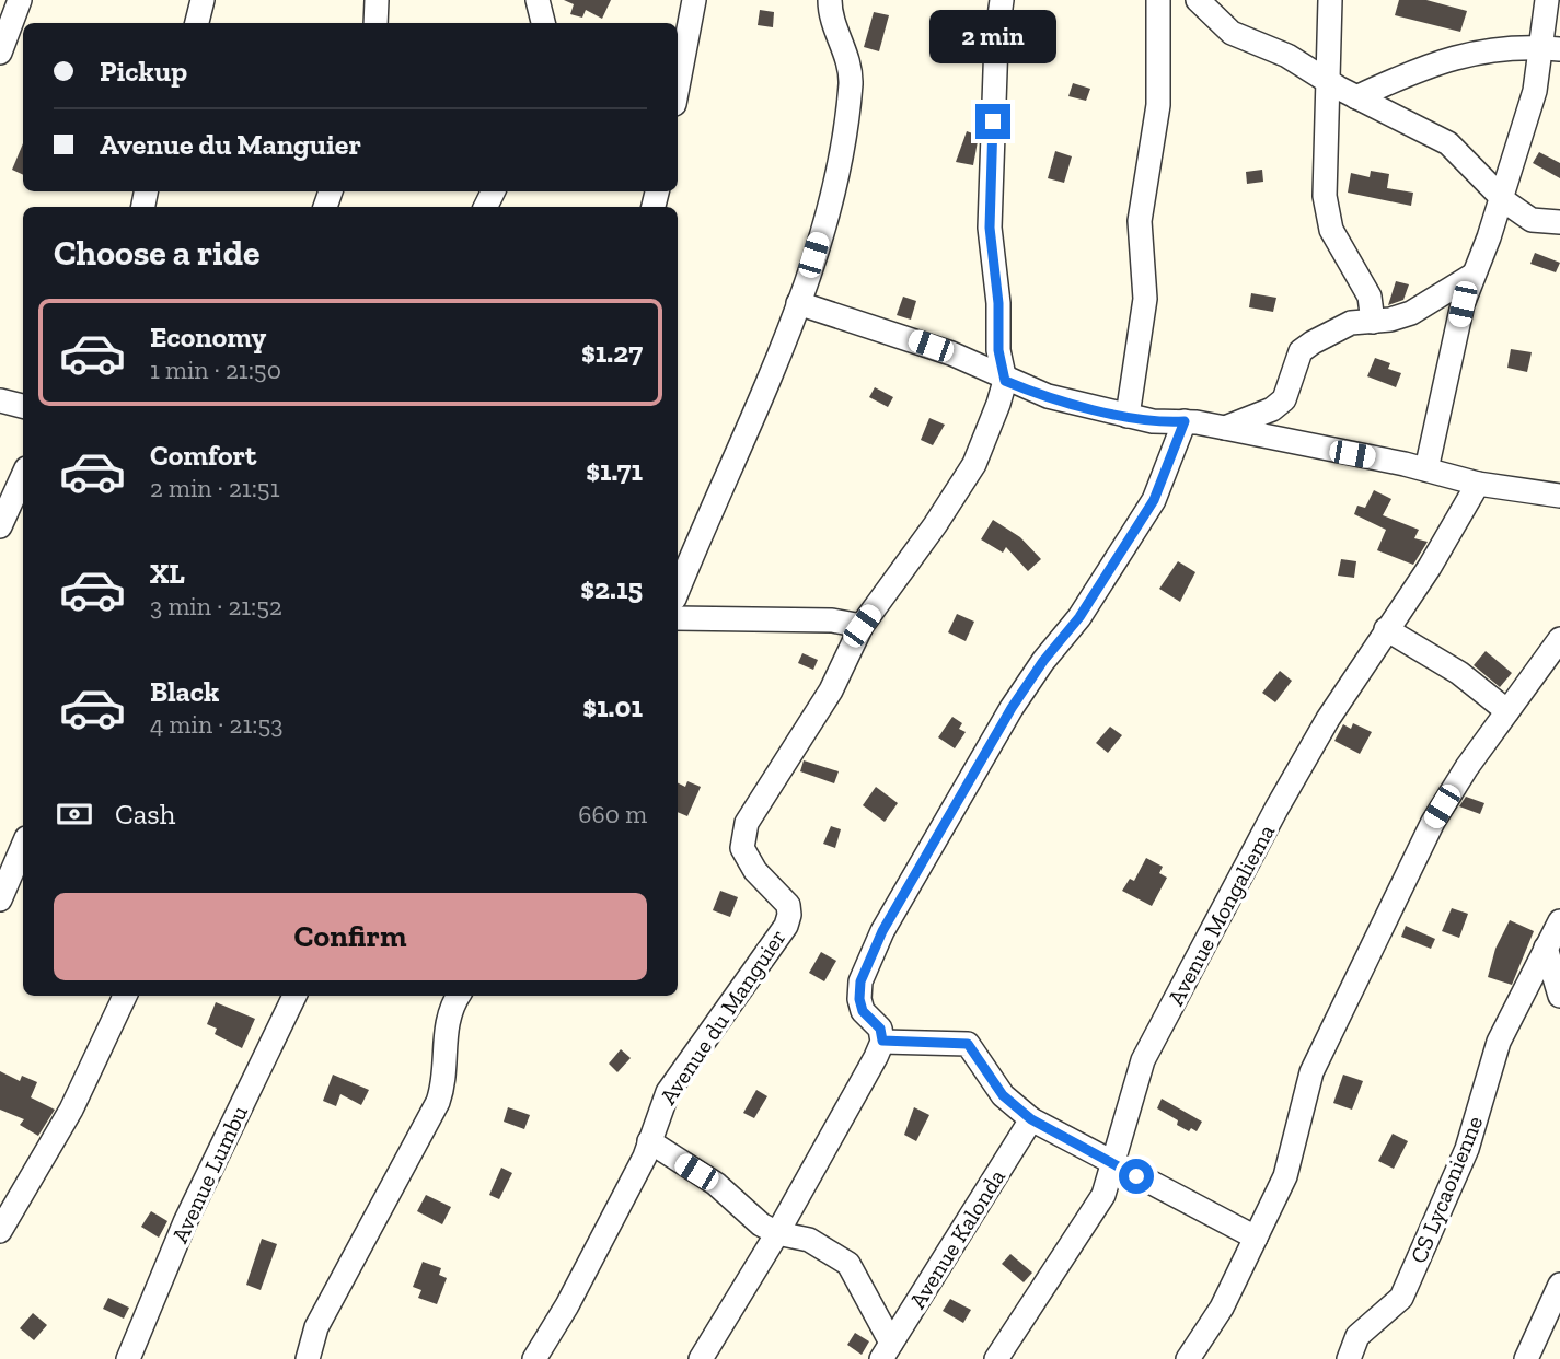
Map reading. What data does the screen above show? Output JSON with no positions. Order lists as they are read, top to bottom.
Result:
{
  "streets": {
    "street": [
      "Avenue Mongaliema",
      "Avenue du Manguier",
      "Avenue Lumbu",
      "CS Lycaonienne",
      "Avenue Kalonda"
    ]
  },
  "page": {
    "bubble": "2 min",
    "banner": ["Pickup", "Avenue du Manguier"],
    "heading": "Choose a ride",
    "list": [
      {
        "name": "Economy",
        "note": "1 min · 21:50",
        "value": "$1.27"
      },
      {
        "name": "Comfort",
        "note": "2 min · 21:51",
        "value": "$1.71"
      },
      {
        "name": "XL",
        "note": "3 min · 21:52",
        "value": "$2.15"
      },
      {
        "name": "Black",
        "note": "4 min · 21:53",
        "value": "$1.01"
      }
    ],
    "pay": ["Cash", "660 m"],
    "buttons": "Confirm"
  }
}
